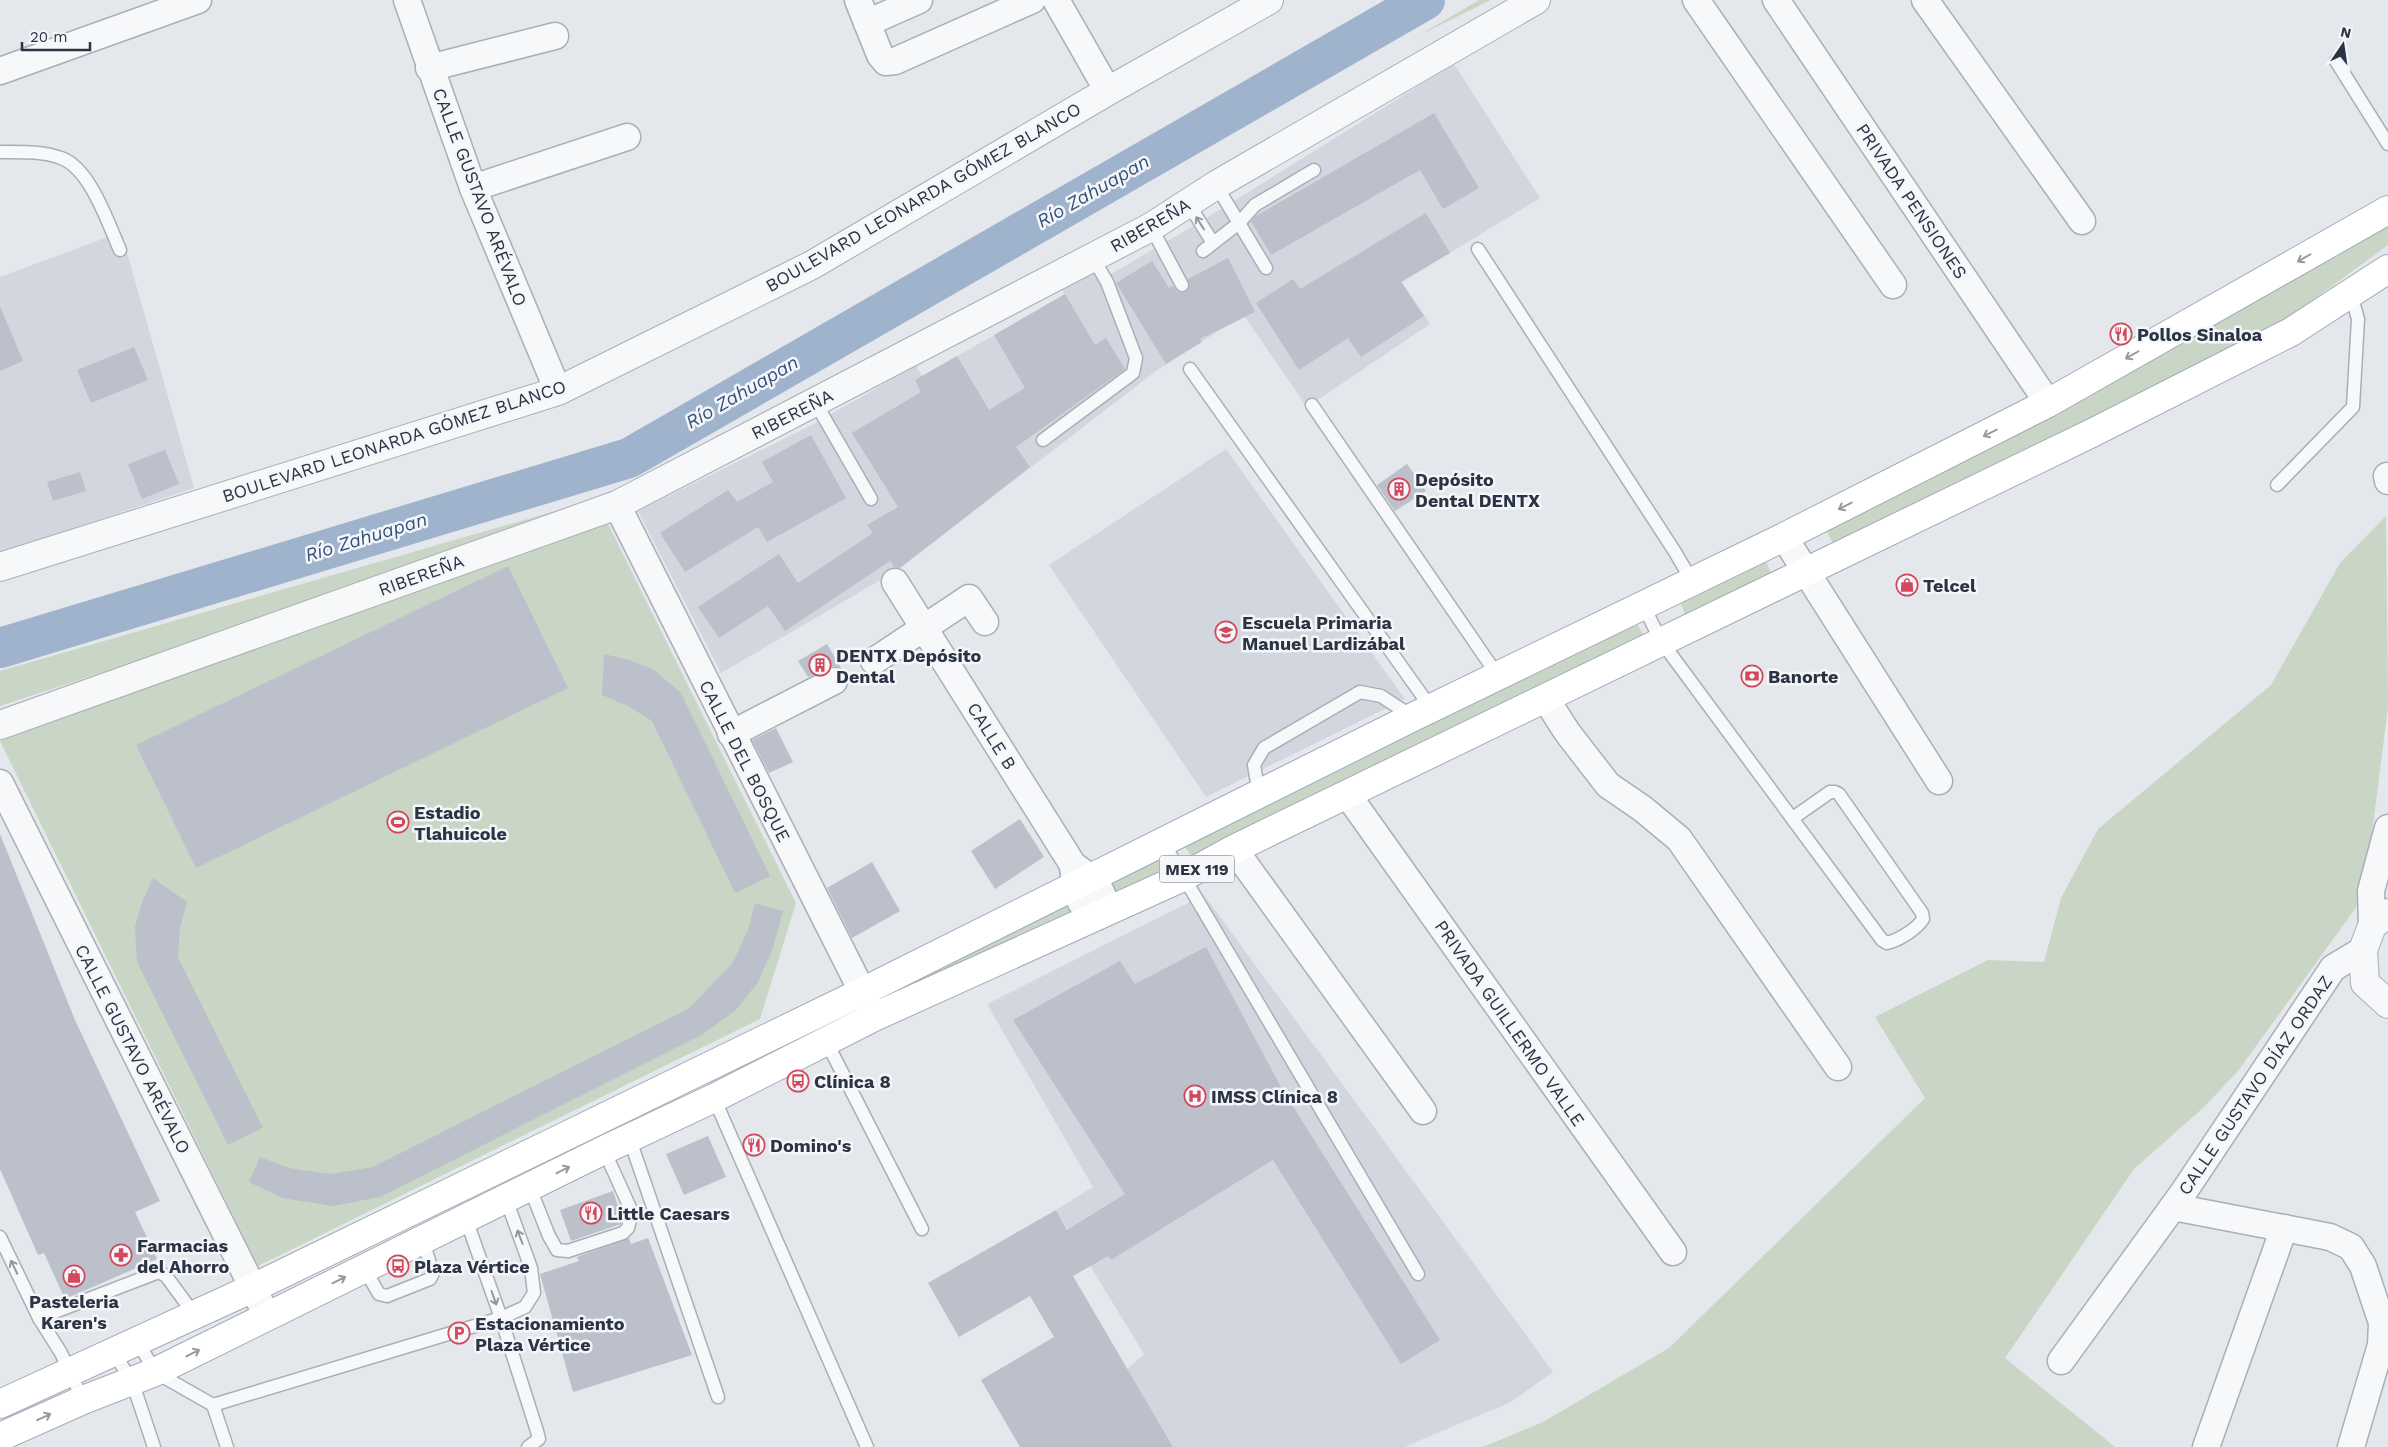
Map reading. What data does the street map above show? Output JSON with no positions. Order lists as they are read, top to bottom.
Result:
{
  "streets": {
    "main road": ["MEX 119"],
    "street": [
      "CALLE GUSTAVO ARÉVALO",
      "BOULEVARD LEONARDA GÓMEZ BLANCO",
      "PRIVADA PENSIONES",
      "RIBEREÑA",
      "CALLE B",
      "CALLE DEL BOSQUE",
      "PRIVADA GUILLERMO VALLE",
      "CALLE GUSTAVO DÍAZ ORDAZ"
    ]
  },
  "crossings": [
    ["CALLE GUSTAVO ARÉVALO", "BOULEVARD LEONARDA GÓMEZ BLANCO"],
    ["CALLE GUSTAVO ARÉVALO", "MEX 119"],
    ["PRIVADA PENSIONES", "MEX 119"],
    ["RIBEREÑA", "CALLE DEL BOSQUE"],
    ["CALLE B", "MEX 119"],
    ["CALLE DEL BOSQUE", "MEX 119"],
    ["MEX 119", "PRIVADA GUILLERMO VALLE"]
  ],
  "water": ["Río Zahuapan"],
  "places": {
    "restaurant": ["Pollos Sinaloa", "Domino's", "Little Caesars"],
    "building": ["Depósito Dental DENTX", "DENTX Depósito Dental"],
    "shop": ["Telcel", "Pasteleria Karen's"],
    "school or university": ["Escuela Primaria Manuel Lardizábal"],
    "bank": ["Banorte"],
    "sports": ["Estadio Tlahuicole"],
    "bus stop": ["Clínica 8", "Plaza Vértice"],
    "hospital": ["IMSS Clínica 8"],
    "pharmacy": ["Farmacias del Ahorro"],
    "parking": ["Estacionamiento Plaza Vértice"]
  },
  "scale_bar": "20 m",
  "north": "top"
}
